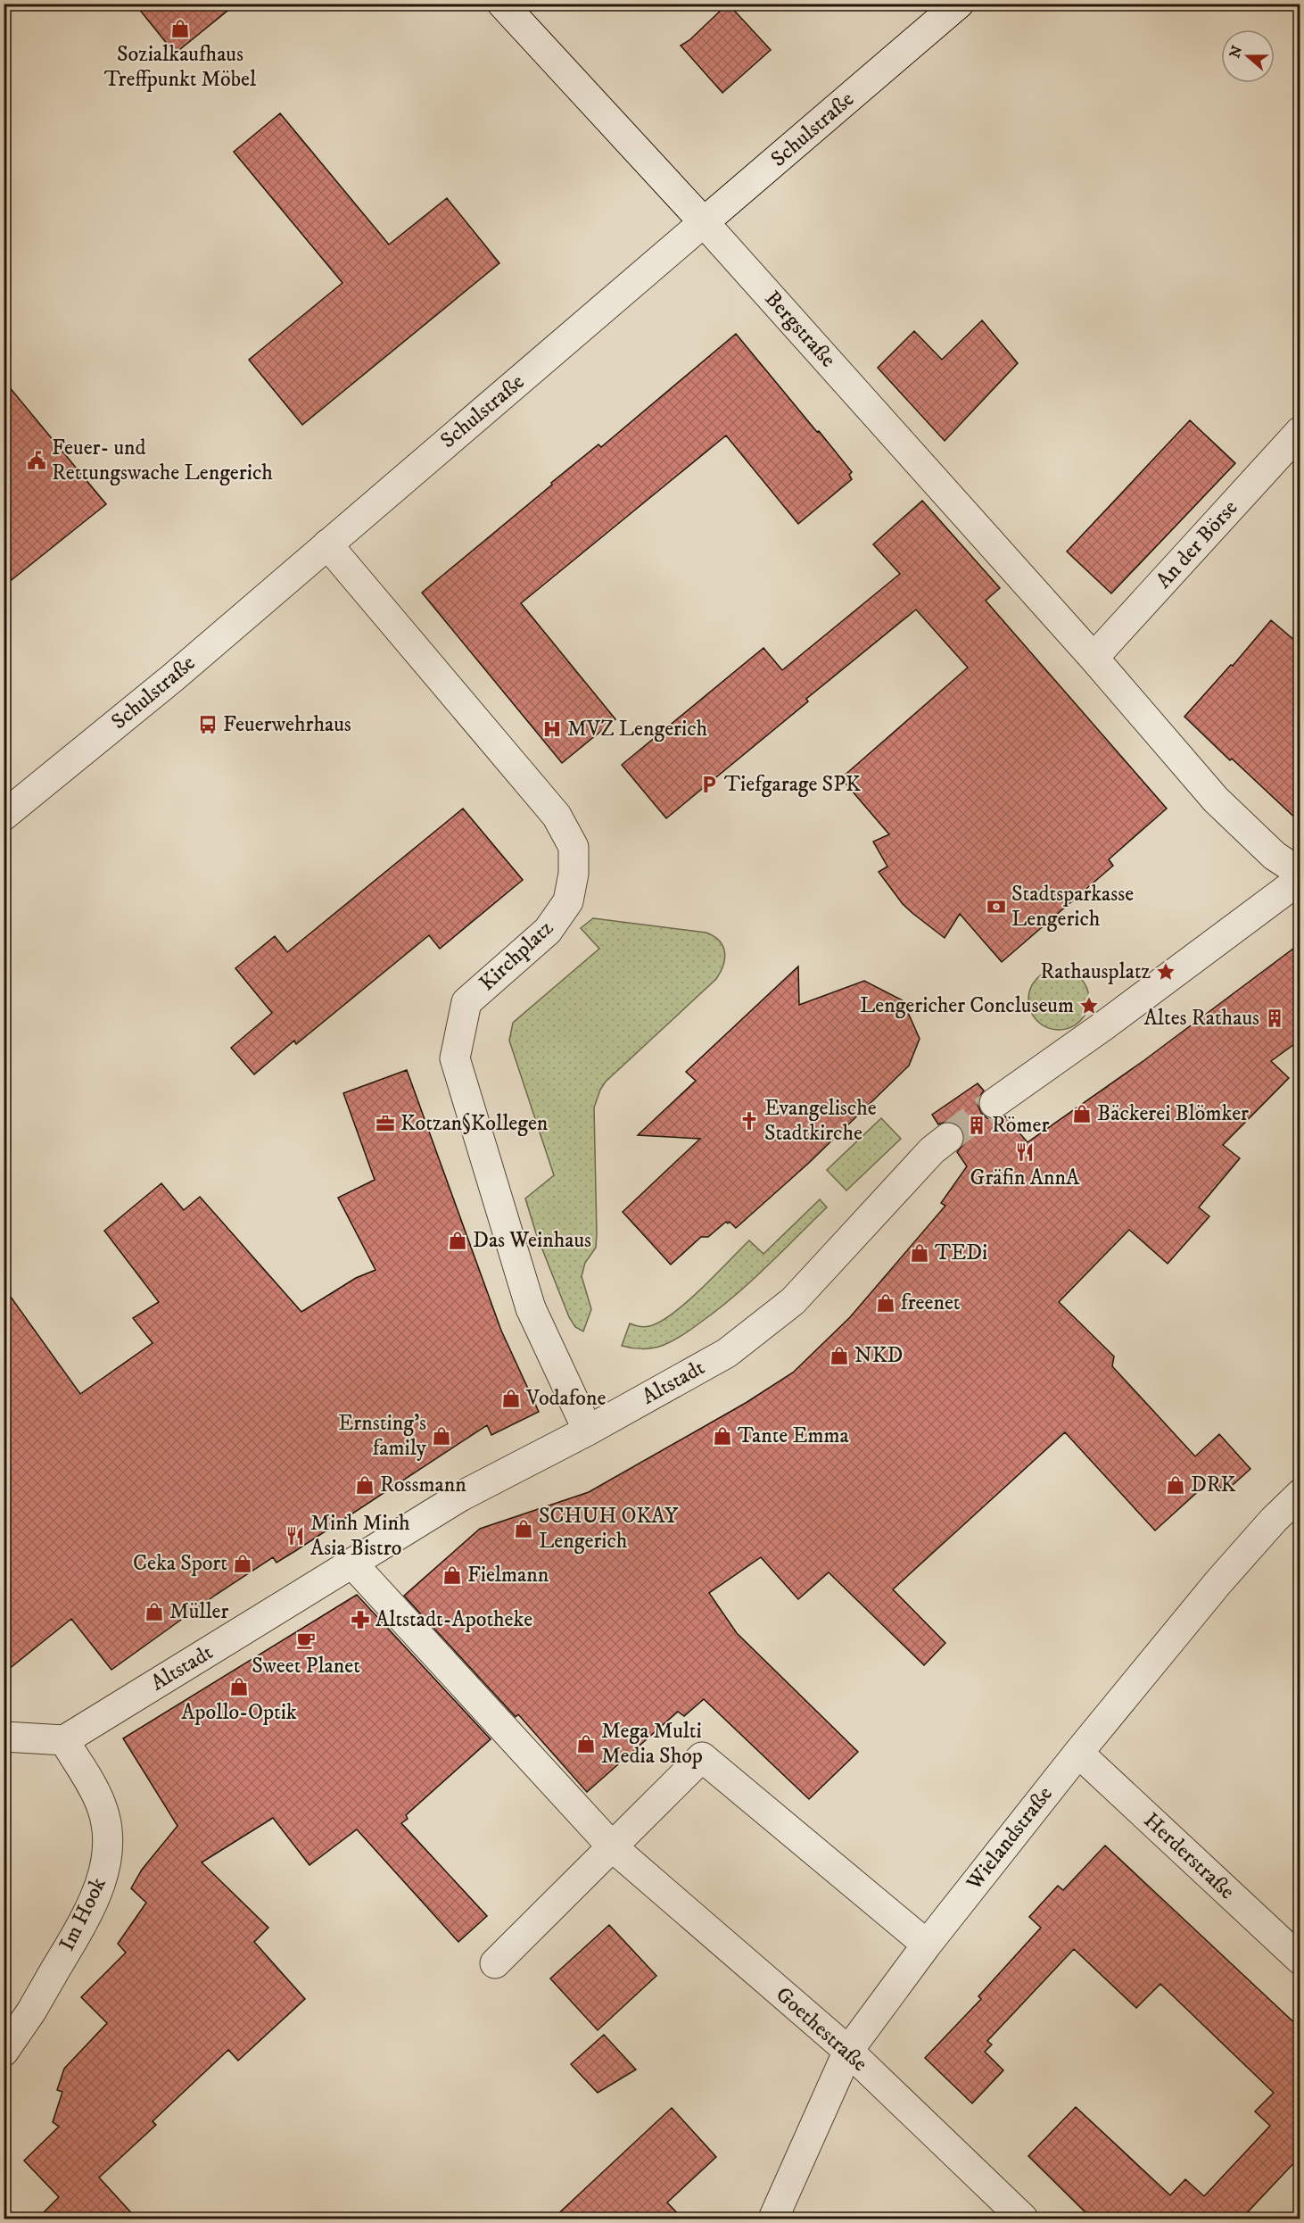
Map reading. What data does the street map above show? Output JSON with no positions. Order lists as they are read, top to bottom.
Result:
{
  "streets": {
    "street": [
      "Schulstraße",
      "Bergstraße",
      "An der Börse",
      "Kirchplatz",
      "Altstadt",
      "Wielandstraße",
      "Herderstraße",
      "Im Hook",
      "Goethestraße"
    ]
  },
  "crossings": [
    ["Schulstraße", "Bergstraße"],
    ["Schulstraße", "Kirchplatz"],
    ["Bergstraße", "An der Börse"],
    ["Kirchplatz", "Altstadt"],
    ["Altstadt", "Im Hook"],
    ["Wielandstraße", "Herderstraße"],
    ["Wielandstraße", "Goethestraße"]
  ],
  "places": {
    "shop": [
      "Sozialkaufhaus Treffpunkt Möbel",
      "Bäckerei Blömker",
      "Das Weinhaus",
      "TEDi",
      "freenet",
      "NKD",
      "Vodafone",
      "Ernsting's family",
      "Tante Emma",
      "Rossmann",
      "DRK",
      "SCHUH OKAY Lengerich",
      "Ceka Sport",
      "Fielmann",
      "Müller",
      "Apollo-Optik",
      "Mega Multi Media Shop"
    ],
    "public building": ["Feuer- und Rettungswache Lengerich"],
    "bus stop": ["Feuerwehrhaus"],
    "hospital": ["MVZ Lengerich"],
    "parking": ["Tiefgarage SPK"],
    "bank": ["Stadtsparkasse Lengerich"],
    "place": ["Rathausplatz", "Lengericher Concluseum"],
    "building": ["Altes Rathaus", "Römer"],
    "church": ["Evangelische Stadtkirche"],
    "office": ["Kotzan§Kollegen"],
    "restaurant": ["Gräfin AnnA", "Minh Minh Asia Bistro"],
    "pharmacy": ["Altstadt-Apotheke"],
    "cafe": ["Sweet Planet"]
  },
  "north": "left"
}
